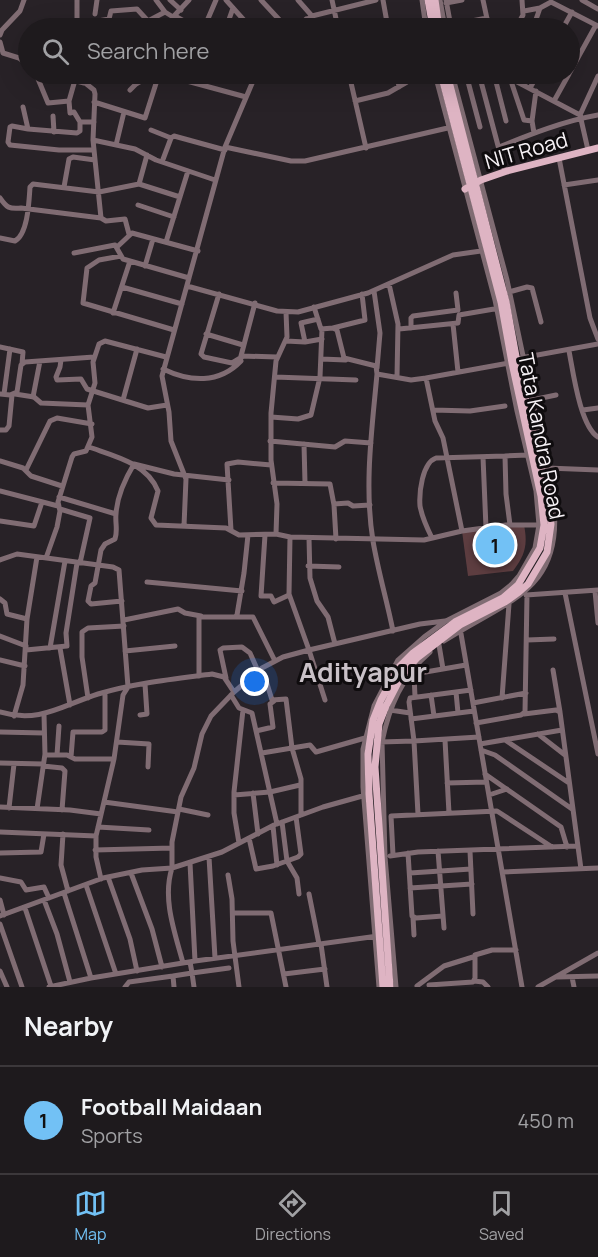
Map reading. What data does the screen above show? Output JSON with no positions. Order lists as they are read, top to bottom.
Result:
{
  "streets": {
    "main road": ["NIT Road", "Tata Kandra Road"]
  },
  "crossings": [
    ["NIT Road", "Tata Kandra Road"]
  ],
  "districts": ["Adityapur"],
  "page": {
    "search": "Search here",
    "pins": "1",
    "heading": "Nearby",
    "list": [
      {
        "mark": "1",
        "name": "Football Maidaan",
        "note": "Sports",
        "value": "450 m"
      }
    ],
    "nav": ["Map", "Directions", "Saved"]
  }
}
